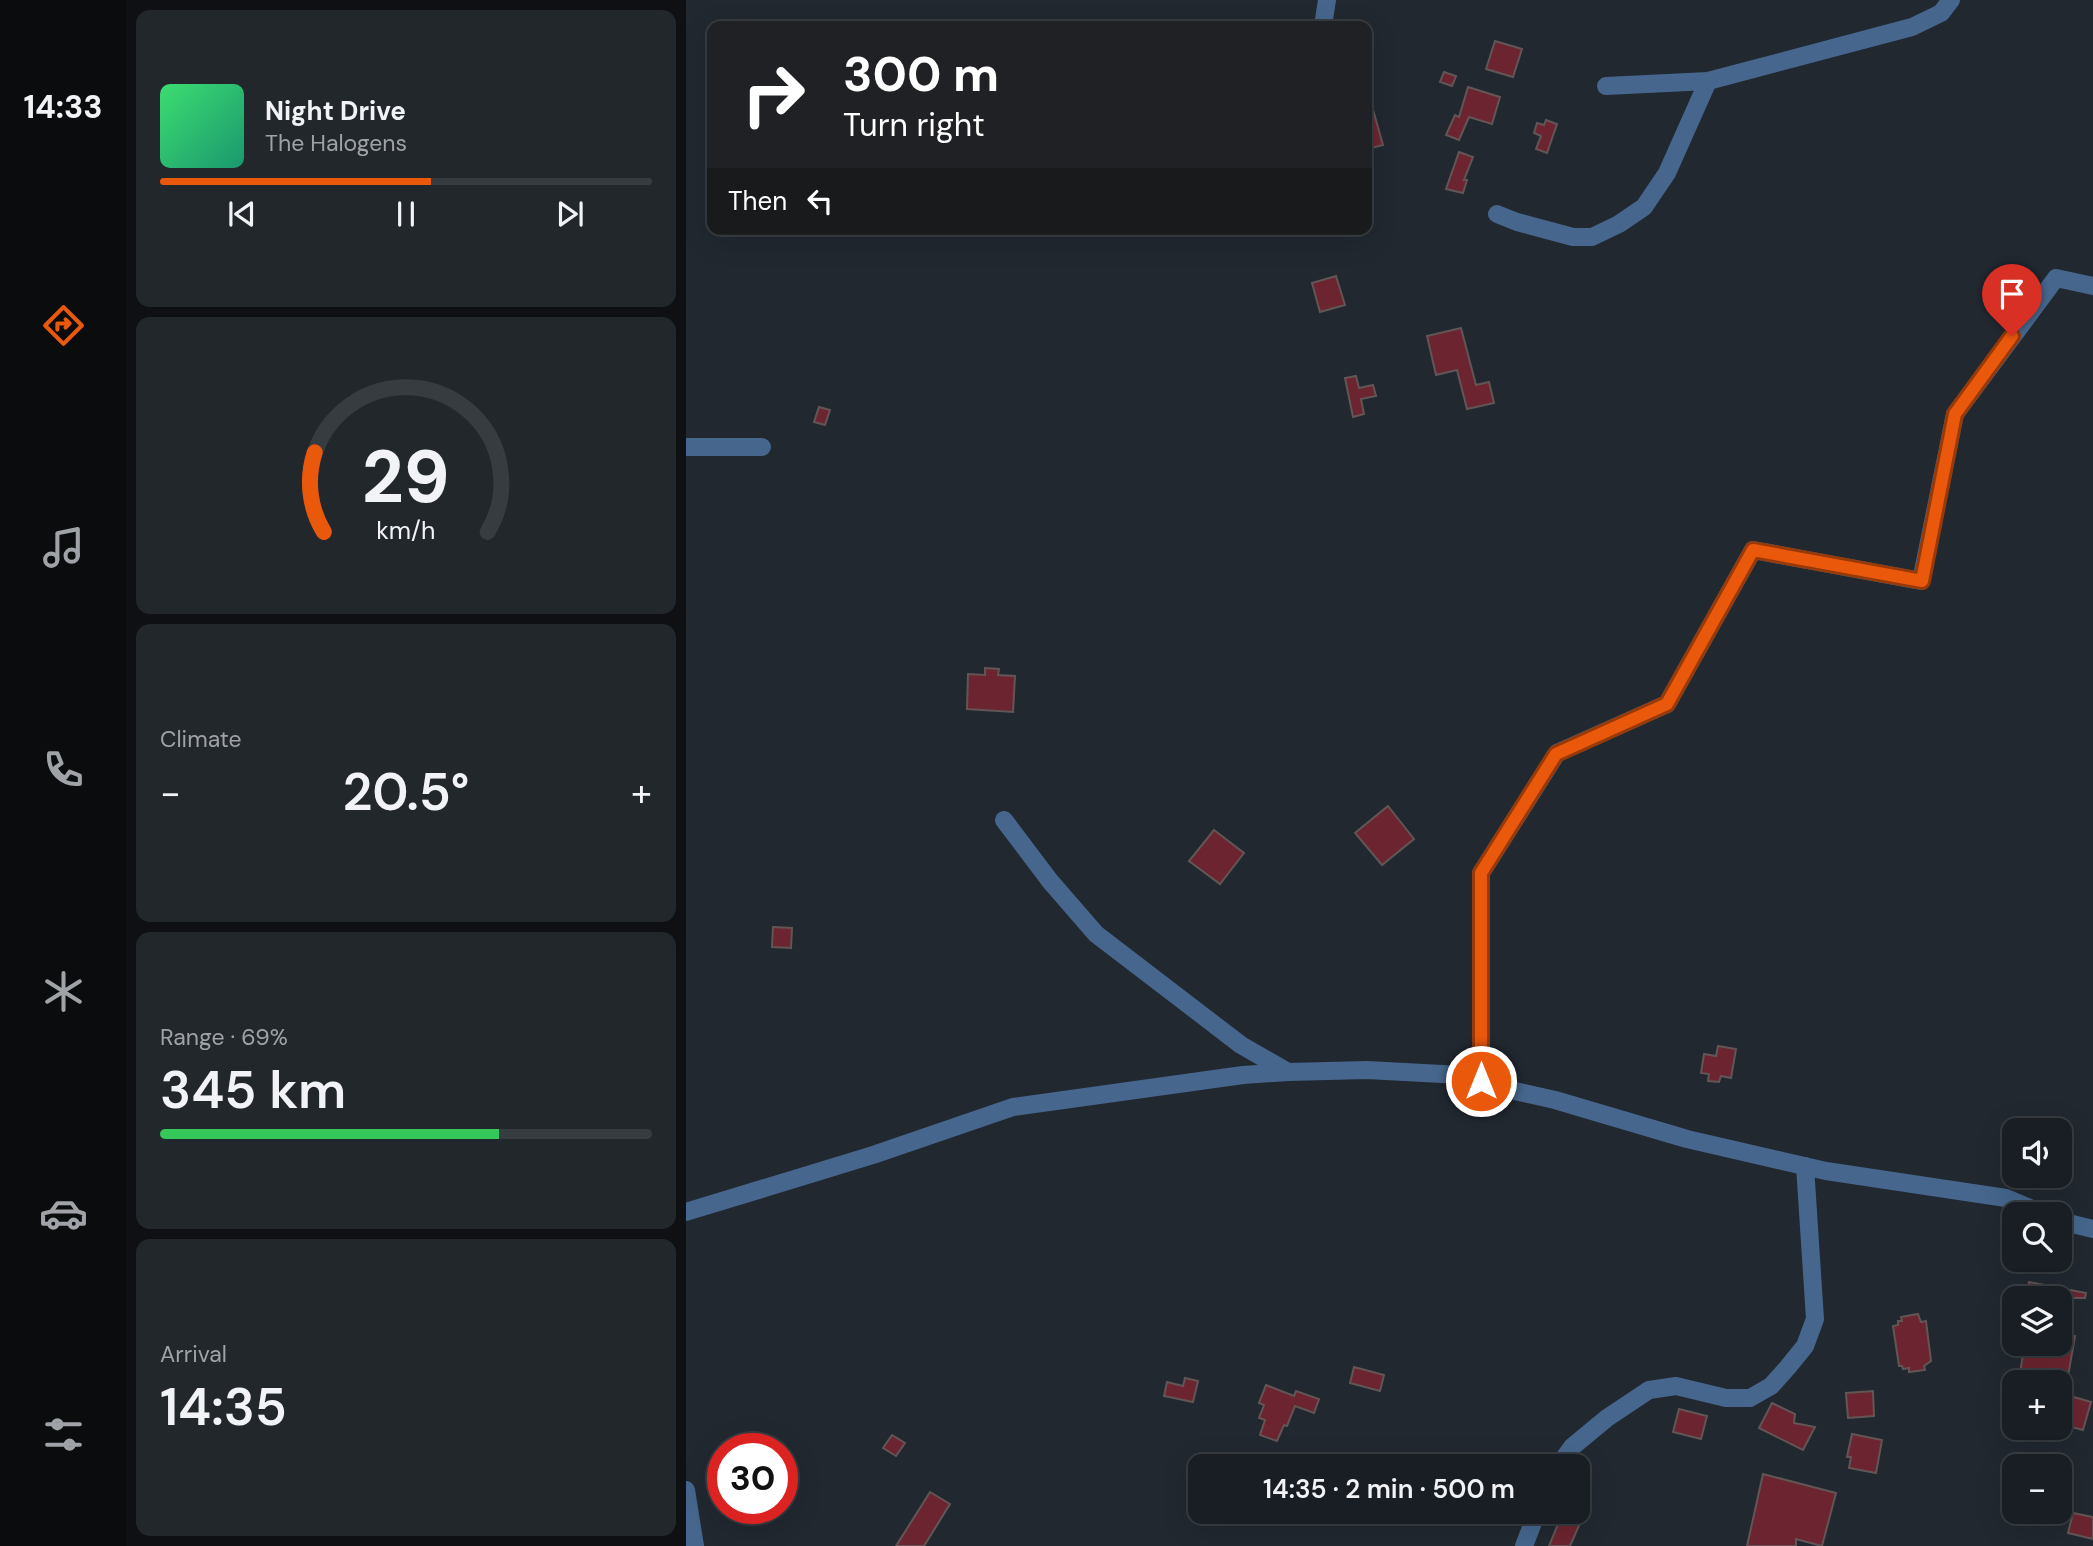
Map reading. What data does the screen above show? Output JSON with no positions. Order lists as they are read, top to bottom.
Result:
{
  "page": {
    "tabs": "14:33",
    "turn": ["300 m", "Turn right"],
    "song": ["Night Drive", "The Halogens"],
    "then": "Then",
    "tile": [
      "Climate",
      ["Range · 69%", "345 km"],
      ["Arrival", "14:35"]
    ],
    "heat": ["−", "20.5°", "+"],
    "map_buttons": ["+", "−"],
    "limit": "30",
    "trip": "14:35 · 2 min · 500 m",
    "gauge": ["29", "km/h"]
  }
}
